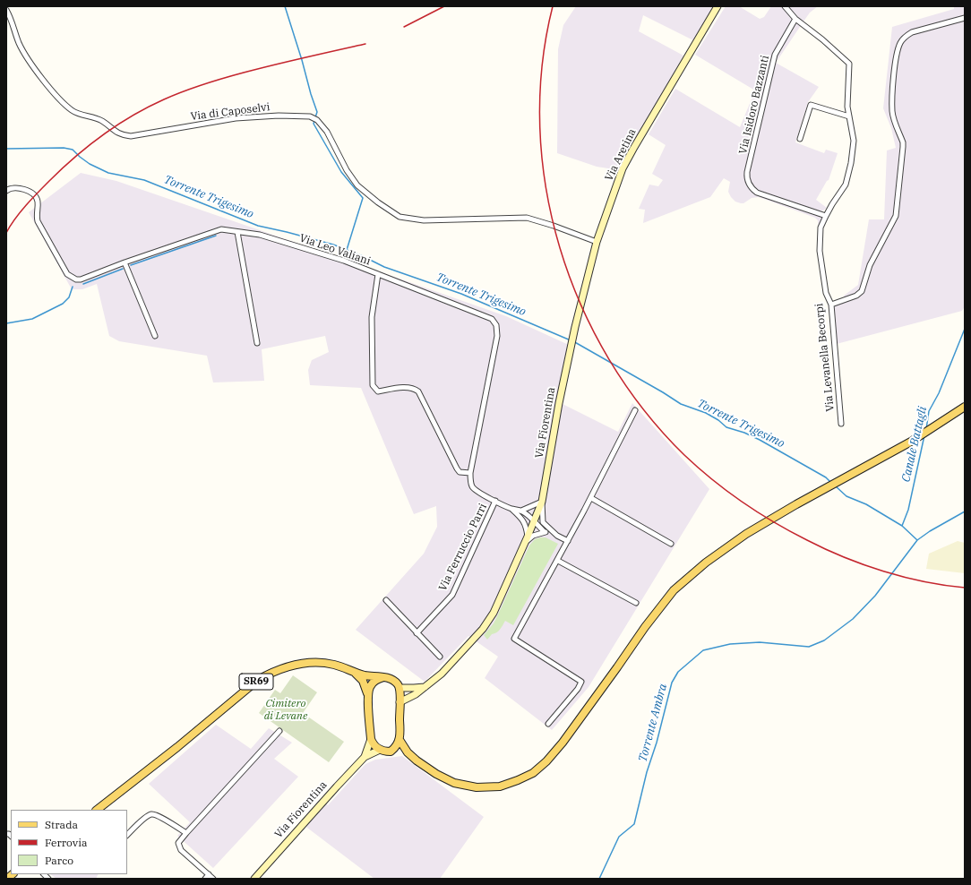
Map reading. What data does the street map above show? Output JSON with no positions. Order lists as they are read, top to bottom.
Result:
{
  "streets": {
    "main road": ["Via Fiorentina", "SR69"],
    "street": [
      "Via Isidoro Bazzanti",
      "Via di Caposelvi",
      "Via Aretina",
      "Via Leo Valiani",
      "Via Levanella Becorpi",
      "Via Ferruccio Parri"
    ]
  },
  "crossings": [
    ["Via Isidoro Bazzanti", "Via Levanella Becorpi"],
    ["Via di Caposelvi", "Via Aretina"],
    ["Via Aretina", "Via Fiorentina"],
    ["Via Leo Valiani", "Via Ferruccio Parri"],
    ["Via Fiorentina", "SR69"]
  ],
  "water": ["Torrente Trigesimo", "Canale Battagli", "Torrente Ambra"],
  "parks": ["Cimitero di Levane"],
  "legend": ["Strada", "Ferrovia", "Parco"]
}
